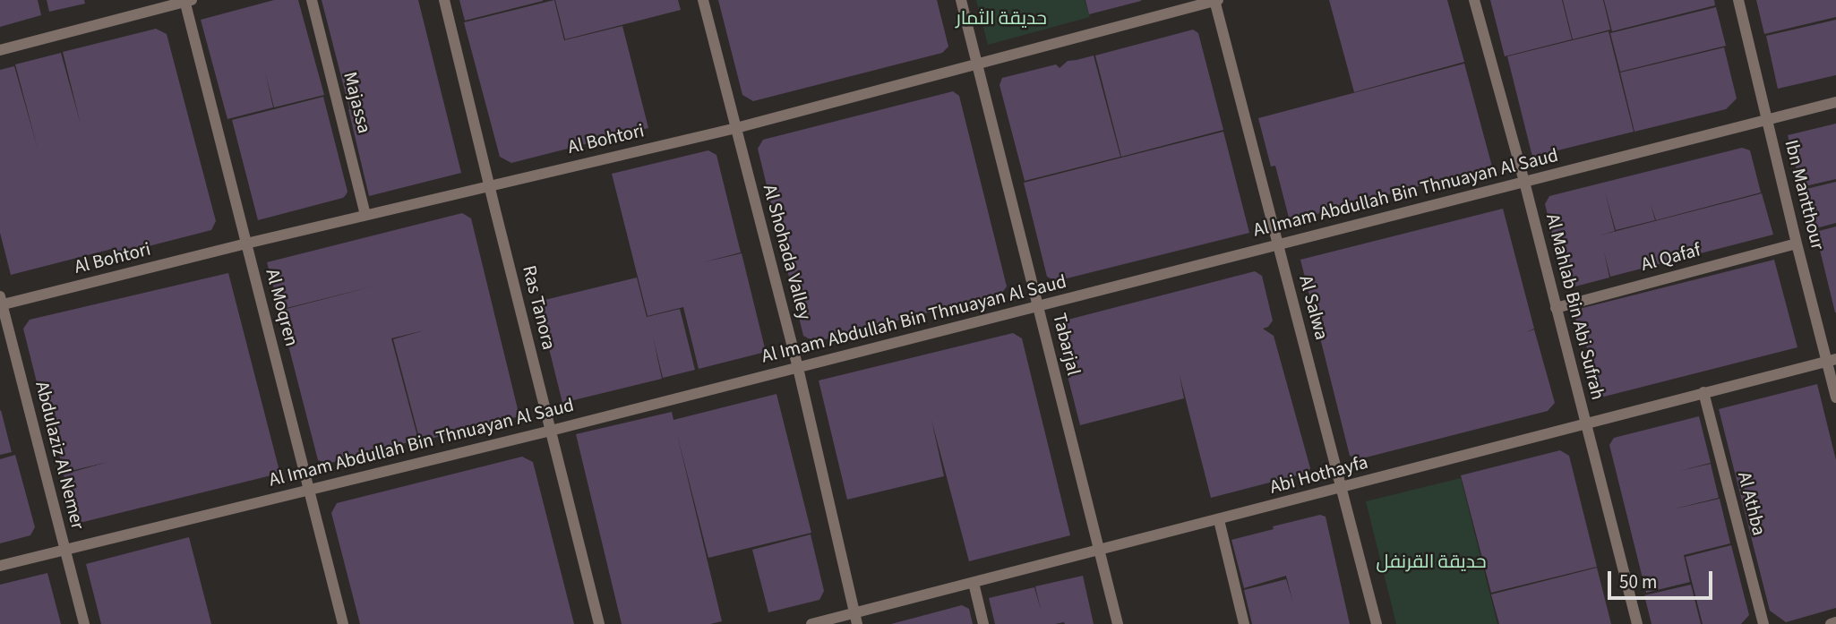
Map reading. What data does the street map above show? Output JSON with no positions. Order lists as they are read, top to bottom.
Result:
{
  "streets": {
    "street": [
      "Majassa",
      "Al Bohtori",
      "Al Imam Abdullah Bin Thnuayan Al Saud",
      "Ibn Mantthour",
      "Al Shohada Valley",
      "Al Qafaf",
      "Al Mahlab Bin Abi Sufrah",
      "Al Moqren",
      "Ras Tanora",
      "Al Salwa",
      "Tabarjal",
      "Abdulaziz Al Nemer",
      "Abi Hothayfa",
      "Al Athba"
    ]
  },
  "crossings": [
    ["Majassa", "Al Bohtori"],
    ["Al Bohtori", "Al Shohada Valley"],
    ["Al Bohtori", "Al Moqren"],
    ["Al Bohtori", "Ras Tanora"],
    ["Al Bohtori", "Al Salwa"],
    ["Al Bohtori", "Tabarjal"],
    ["Al Bohtori", "Abdulaziz Al Nemer"],
    ["Al Imam Abdullah Bin Thnuayan Al Saud", "Ibn Mantthour"],
    ["Al Imam Abdullah Bin Thnuayan Al Saud", "Al Shohada Valley"],
    ["Al Imam Abdullah Bin Thnuayan Al Saud", "Al Mahlab Bin Abi Sufrah"],
    ["Al Imam Abdullah Bin Thnuayan Al Saud", "Al Moqren"],
    ["Al Imam Abdullah Bin Thnuayan Al Saud", "Ras Tanora"],
    ["Al Imam Abdullah Bin Thnuayan Al Saud", "Al Salwa"],
    ["Al Imam Abdullah Bin Thnuayan Al Saud", "Tabarjal"],
    ["Al Imam Abdullah Bin Thnuayan Al Saud", "Abdulaziz Al Nemer"],
    ["Ibn Mantthour", "Al Qafaf"],
    ["Ibn Mantthour", "Abi Hothayfa"],
    ["Al Shohada Valley", "Abi Hothayfa"],
    ["Al Qafaf", "Al Mahlab Bin Abi Sufrah"],
    ["Al Mahlab Bin Abi Sufrah", "Abi Hothayfa"],
    ["Al Salwa", "Abi Hothayfa"],
    ["Tabarjal", "Abi Hothayfa"],
    ["Abi Hothayfa", "Al Athba"]
  ],
  "parks": ["حديقة الثمار", "حديقة القرنفل"],
  "scale_bar": "50 m"
}
